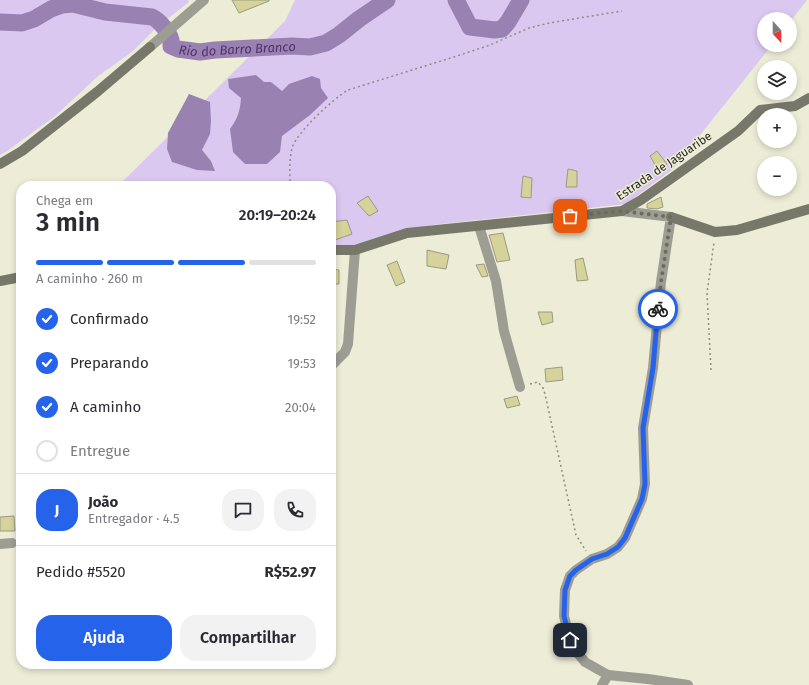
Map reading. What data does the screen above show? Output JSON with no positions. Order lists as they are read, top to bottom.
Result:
{
  "streets": {
    "street": ["Estrada de Jaguaribe"]
  },
  "water": ["Rio do Barro Branco"],
  "north": "bottom",
  "page": {
    "map_buttons": ["+", "−"],
    "heading": ["3 min", "Chega em", "20:19–20:24"],
    "panel": [
      "João",
      "Entregador · 4.5",
      "Pedido #5520",
      "R$52.97"
    ],
    "bar": "A caminho · 260 m",
    "list": [
      ["Confirmado", "19:52"],
      ["Preparando", "19:53"],
      ["A caminho", "20:04"],
      "Entregue"
    ],
    "round": "J",
    "buttons": ["Ajuda", "Compartilhar"]
  }
}
